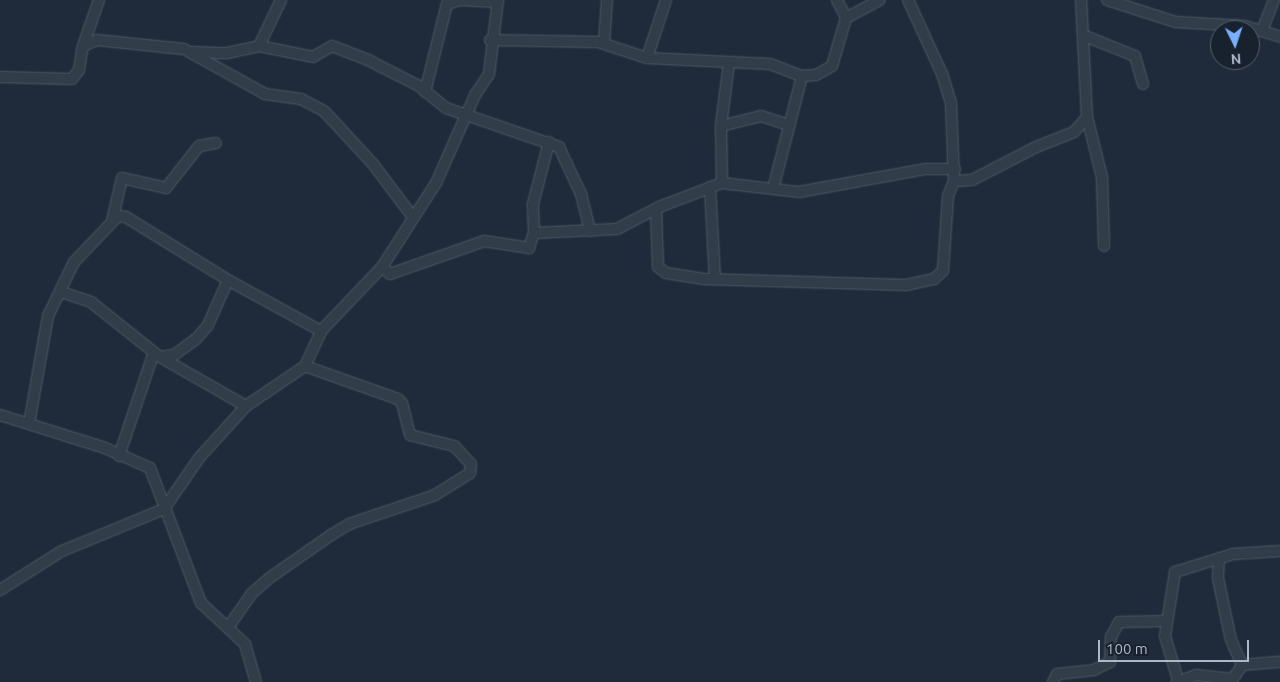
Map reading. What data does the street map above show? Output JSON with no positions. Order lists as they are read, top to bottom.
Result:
{
  "scale_bar": "100 m",
  "north": "bottom"
}
